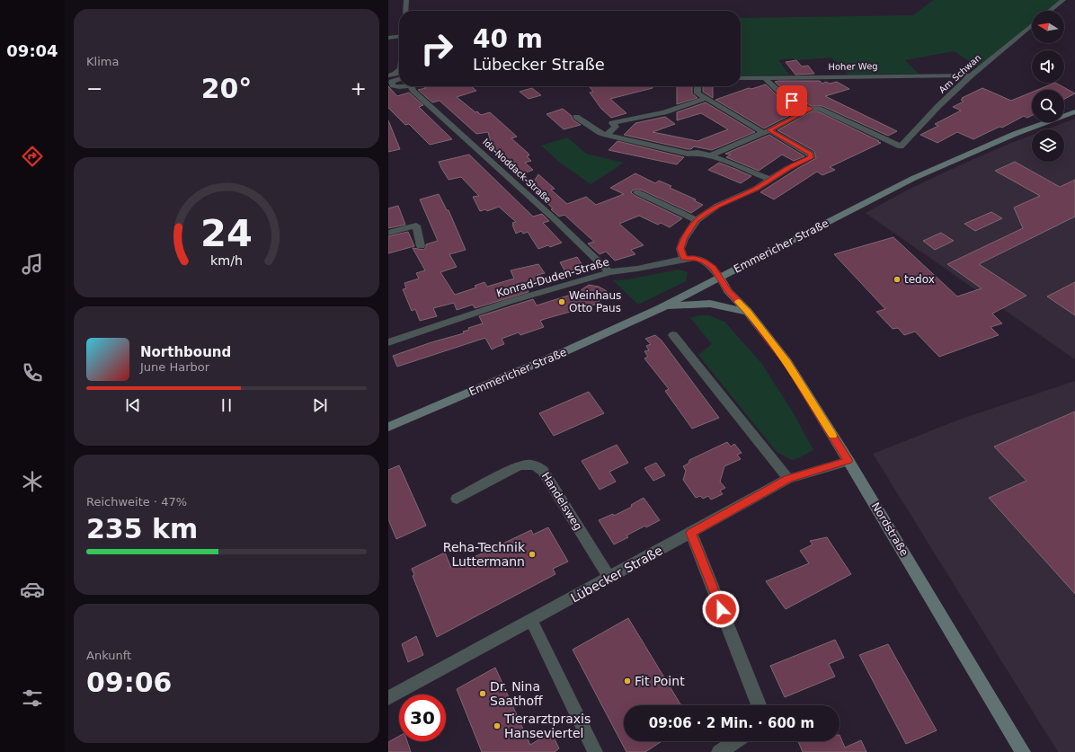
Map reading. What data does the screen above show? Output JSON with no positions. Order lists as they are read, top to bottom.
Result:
{
  "streets": {
    "main road": ["Emmericher Straße", "Nordstraße"],
    "street": [
      "Hoher Weg",
      "Am Schwan",
      "Ida-Noddack-Straße",
      "Konrad-Duden-Straße",
      "Handelsweg",
      "Lübecker Straße"
    ]
  },
  "crossings": [
    ["Hoher Weg", "Am Schwan"],
    ["Ida-Noddack-Straße", "Konrad-Duden-Straße"],
    ["Emmericher Straße", "Konrad-Duden-Straße"],
    ["Emmericher Straße", "Nordstraße"],
    ["Konrad-Duden-Straße", "Nordstraße"],
    ["Handelsweg", "Lübecker Straße"],
    ["Nordstraße", "Lübecker Straße"]
  ],
  "places": [
    "tedox",
    "Weinhaus Otto Paus",
    "Reha-Technik Luttermann",
    "Fit Point",
    "Dr. Nina Saathoff",
    "Tierarztpraxis Hanseviertel"
  ],
  "north": "left",
  "page": {
    "tabs": "09:04",
    "tile": [
      "Klima",
      ["Reichweite · 47%", "235 km"],
      ["Ankunft", "09:06"]
    ],
    "turn": ["40 m", "Lübecker Straße"],
    "heat": ["−", "20°", "+"],
    "song": ["Northbound", "June Harbor"],
    "limit": "30",
    "trip": "09:06 · 2 Min. · 600 m",
    "gauge": ["24", "km/h"]
  }
}
